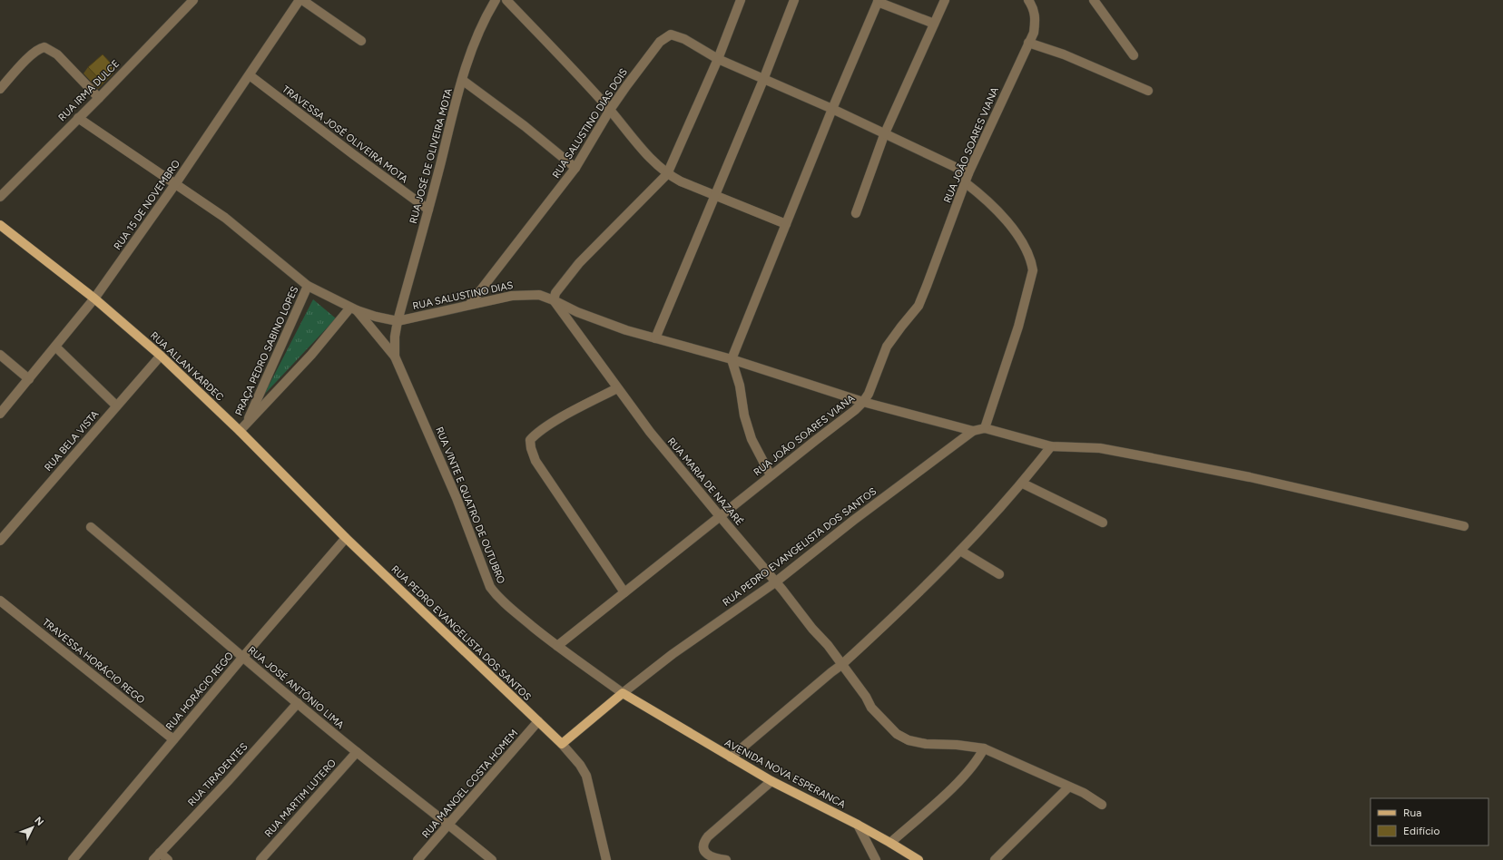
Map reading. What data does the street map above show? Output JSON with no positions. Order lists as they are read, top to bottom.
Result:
{
  "streets": {
    "main road": ["RUA ALLAN KARDEC", "RUA PEDRO EVANGELISTA DOS SANTOS", "AVENIDA NOVA ESPERANCA"],
    "street": [
      "RUA IRMA DULCE",
      "RUA SALUSTINO DIAS DOIS",
      "TRAVESSA JOSÉ OLIVEIRA MOTA",
      "RUA JOÃO SOARES VIANA",
      "RUA JOSÉ DE OLIVEIRA MOTA",
      "RUA 15 DE NOVEMBRO",
      "RUA SALUSTINO DIAS",
      "PRAÇA PEDRO SABINO LOPES",
      "RUA BELA VISTA",
      "RUA MARIA DE NAZARÉ",
      "RUA VINTE E QUATRO DE OUTUBRO",
      "TRAVESSA HORÁCIO REGO",
      "RUA JOSÉ ANTÔNIO LIMA",
      "RUA HORÁCIO REGO",
      "RUA TIRADENTES",
      "RUA MANOEL COSTA HOMEM",
      "RUA MARTIM LUTERO"
    ]
  },
  "crossings": [
    ["RUA IRMA DULCE", "RUA VINTE E QUATRO DE OUTUBRO"],
    ["RUA SALUSTINO DIAS DOIS", "RUA JOÃO SOARES VIANA"],
    ["RUA SALUSTINO DIAS DOIS", "RUA SALUSTINO DIAS"],
    ["TRAVESSA JOSÉ OLIVEIRA MOTA", "RUA JOSÉ DE OLIVEIRA MOTA"],
    ["TRAVESSA JOSÉ OLIVEIRA MOTA", "RUA 15 DE NOVEMBRO"],
    ["RUA JOÃO SOARES VIANA", "RUA SALUSTINO DIAS"],
    ["RUA JOÃO SOARES VIANA", "RUA MARIA DE NAZARÉ"],
    ["RUA JOÃO SOARES VIANA", "RUA VINTE E QUATRO DE OUTUBRO"],
    ["RUA JOSÉ DE OLIVEIRA MOTA", "RUA SALUSTINO DIAS"],
    ["RUA JOSÉ DE OLIVEIRA MOTA", "RUA VINTE E QUATRO DE OUTUBRO"],
    ["RUA 15 DE NOVEMBRO", "RUA ALLAN KARDEC"],
    ["RUA 15 DE NOVEMBRO", "RUA VINTE E QUATRO DE OUTUBRO"],
    ["RUA SALUSTINO DIAS", "RUA MARIA DE NAZARÉ"],
    ["RUA SALUSTINO DIAS", "RUA VINTE E QUATRO DE OUTUBRO"],
    ["RUA SALUSTINO DIAS", "RUA PEDRO EVANGELISTA DOS SANTOS"],
    ["PRAÇA PEDRO SABINO LOPES", "RUA ALLAN KARDEC"],
    ["PRAÇA PEDRO SABINO LOPES", "RUA VINTE E QUATRO DE OUTUBRO"],
    ["RUA ALLAN KARDEC", "RUA BELA VISTA"],
    ["RUA ALLAN KARDEC", "RUA PEDRO EVANGELISTA DOS SANTOS"],
    ["RUA ALLAN KARDEC", "RUA HORÁCIO REGO"],
    ["RUA MARIA DE NAZARÉ", "RUA PEDRO EVANGELISTA DOS SANTOS"],
    ["RUA VINTE E QUATRO DE OUTUBRO", "RUA PEDRO EVANGELISTA DOS SANTOS"],
    ["RUA VINTE E QUATRO DE OUTUBRO", "AVENIDA NOVA ESPERANCA"],
    ["RUA PEDRO EVANGELISTA DOS SANTOS", "RUA HORÁCIO REGO"],
    ["RUA PEDRO EVANGELISTA DOS SANTOS", "AVENIDA NOVA ESPERANCA"],
    ["RUA PEDRO EVANGELISTA DOS SANTOS", "RUA MANOEL COSTA HOMEM"],
    ["TRAVESSA HORÁCIO REGO", "RUA HORÁCIO REGO"],
    ["RUA JOSÉ ANTÔNIO LIMA", "RUA HORÁCIO REGO"],
    ["RUA JOSÉ ANTÔNIO LIMA", "RUA TIRADENTES"],
    ["RUA JOSÉ ANTÔNIO LIMA", "RUA MANOEL COSTA HOMEM"],
    ["RUA JOSÉ ANTÔNIO LIMA", "RUA MARTIM LUTERO"]
  ],
  "legend": ["Rua", "Edifício"],
  "north": "top right"
}
